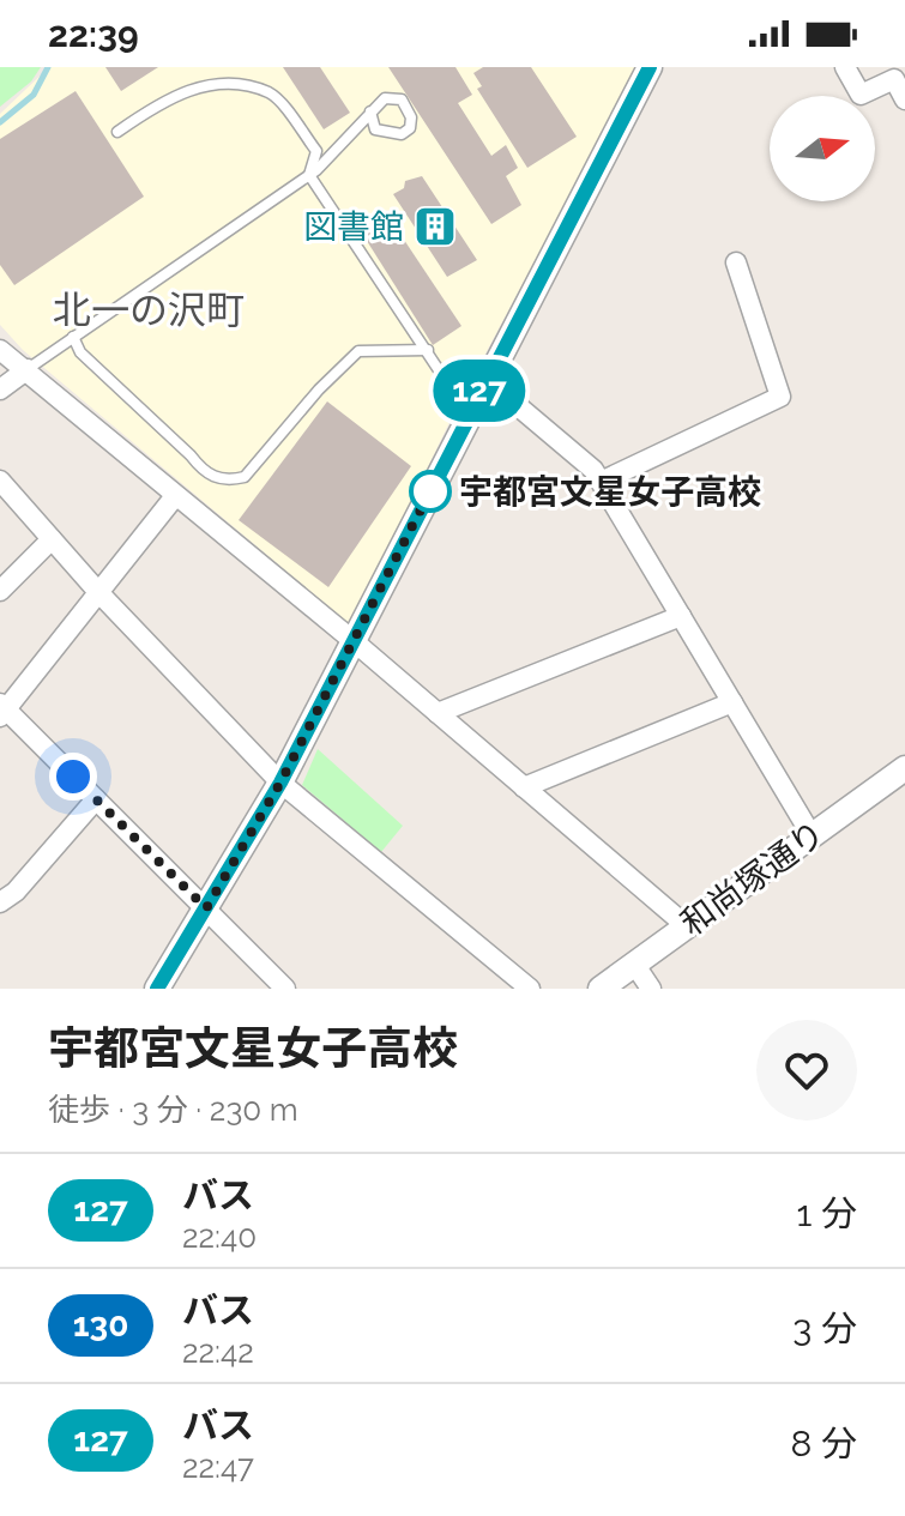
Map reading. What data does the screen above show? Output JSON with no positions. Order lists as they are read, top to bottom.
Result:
{
  "streets": {
    "street": ["和尚塚通り"]
  },
  "districts": ["北一の沢町"],
  "places": {
    "building": ["図書館"],
    "other": ["宇都宮文星女子高校"]
  },
  "lines": ["bus line 127"],
  "north": "right",
  "page": {
    "status": "22:39",
    "on_map": "127",
    "heading": ["宇都宮文星女子高校", "徒歩 · 3 分 · 230 m"],
    "list": [
      {
        "mark": "127",
        "name": "バス",
        "note": "22:40",
        "value": "1 分"
      },
      {
        "mark": "130",
        "name": "バス",
        "note": "22:42",
        "value": "3 分"
      },
      {
        "mark": "127",
        "name": "バス",
        "note": "22:47",
        "value": "8 分"
      }
    ]
  }
}
